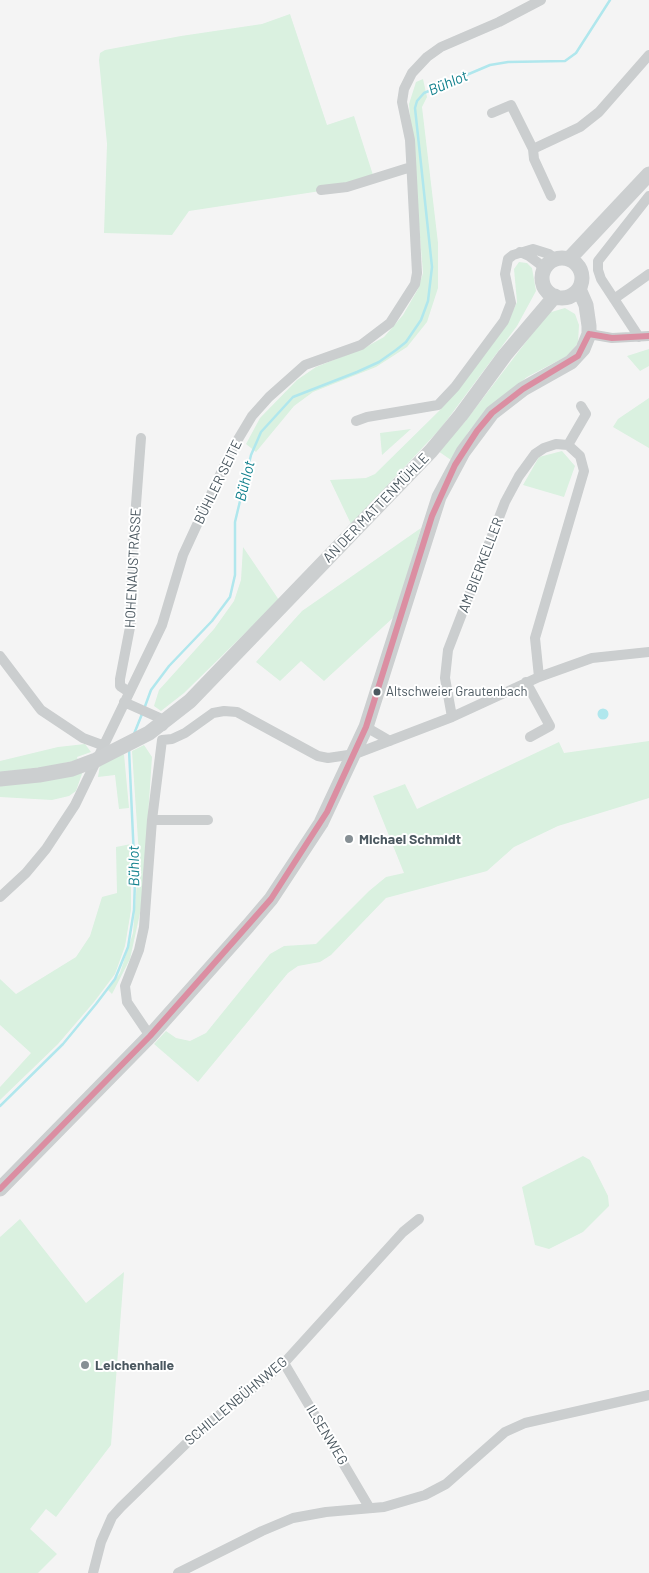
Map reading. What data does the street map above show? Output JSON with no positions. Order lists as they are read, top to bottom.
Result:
{
  "streets": {
    "street": [
      "BÜHLER SEITE",
      "AN DER MATTENMÜHLE",
      "AM BIERKELLER",
      "HOHENAUSTRASSE",
      "SCHILLENBÜHNWEG",
      "ILSENWEG"
    ]
  },
  "crossings": [
    ["BÜHLER SEITE", "HOHENAUSTRASSE"],
    ["SCHILLENBÜHNWEG", "ILSENWEG"]
  ],
  "water": ["Bühlot"],
  "places": ["Altschweier Grautenbach", "Michael Schmidt", "Leichenhalle"]
}
